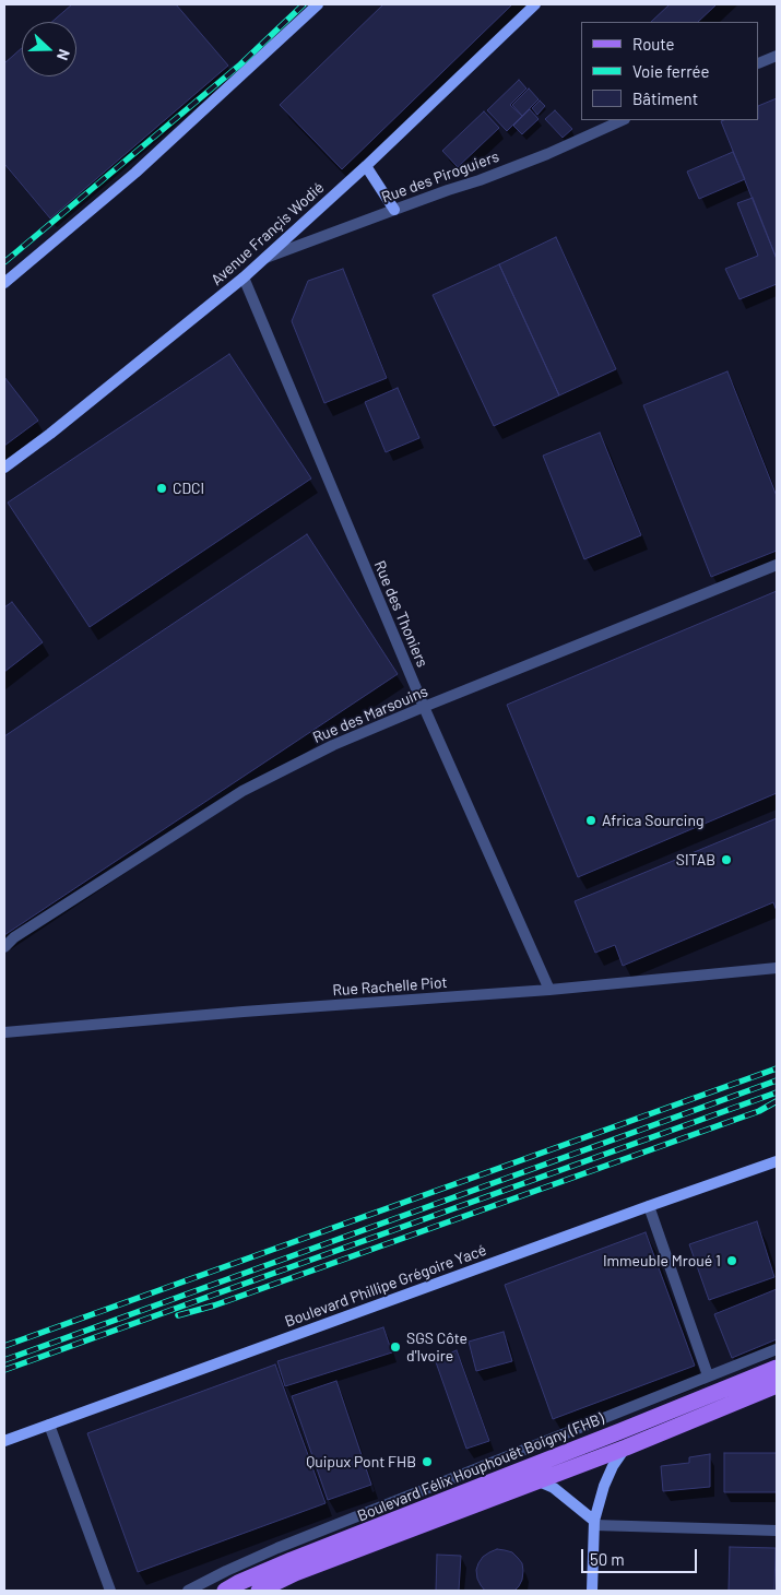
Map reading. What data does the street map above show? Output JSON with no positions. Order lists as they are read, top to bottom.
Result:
{
  "streets": {
    "main road": ["Boulevard Félix Houphouët Boigny (FHB)"],
    "street": [
      "Rue des Piroguiers",
      "Avenue Françis Wodié",
      "Rue des Thoniers",
      "Rue des Marsouins",
      "Rue Rachelle Piot",
      "Boulevard Phillipe Grégoire Yacé"
    ]
  },
  "crossings": [
    ["Rue des Piroguiers", "Avenue Françis Wodié"],
    ["Avenue Françis Wodié", "Rue des Thoniers"],
    ["Rue des Thoniers", "Rue des Marsouins"],
    ["Rue des Thoniers", "Rue Rachelle Piot"]
  ],
  "places": [
    "CDCI",
    "Africa Sourcing",
    "SITAB",
    "Immeuble Mroué 1",
    "SGS Côte d'Ivoire",
    "Quipux Pont FHB"
  ],
  "legend": ["Route", "Voie ferrée", "Bâtiment"],
  "scale_bar": "50 m",
  "north": "right"
}
